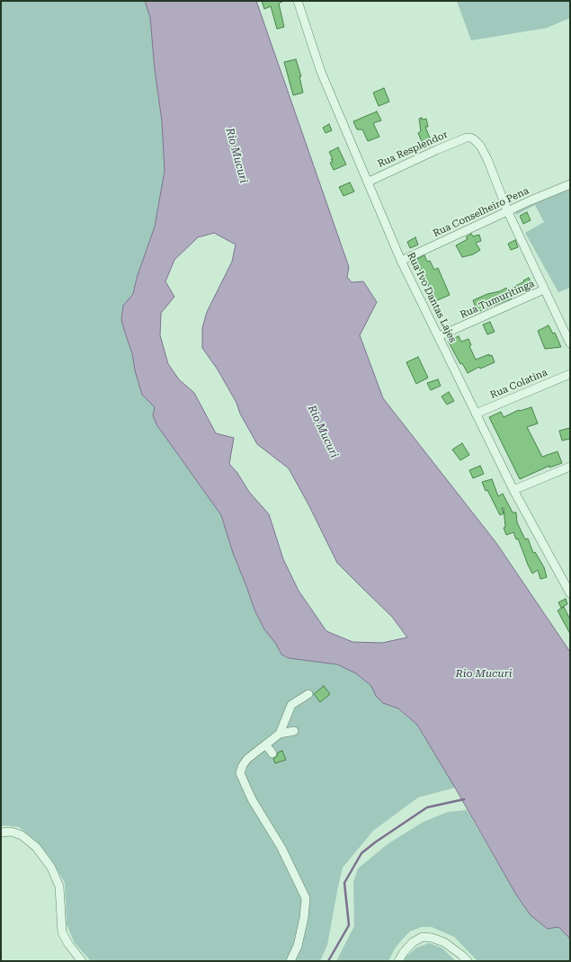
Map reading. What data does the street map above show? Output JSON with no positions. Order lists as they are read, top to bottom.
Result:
{
  "streets": {
    "street": [
      "Rua Resplendor",
      "Rua Conselheiro Pena",
      "Rua Ivo Dantas Lajes",
      "Rua Tumuritinga",
      "Rua Colatina"
    ]
  },
  "crossings": [
    ["Rua Resplendor", "Rua Conselheiro Pena"],
    ["Rua Resplendor", "Rua Ivo Dantas Lajes"],
    ["Rua Conselheiro Pena", "Rua Ivo Dantas Lajes"],
    ["Rua Ivo Dantas Lajes", "Rua Tumuritinga"],
    ["Rua Ivo Dantas Lajes", "Rua Colatina"]
  ],
  "water": ["Rio Mucuri"]
}
